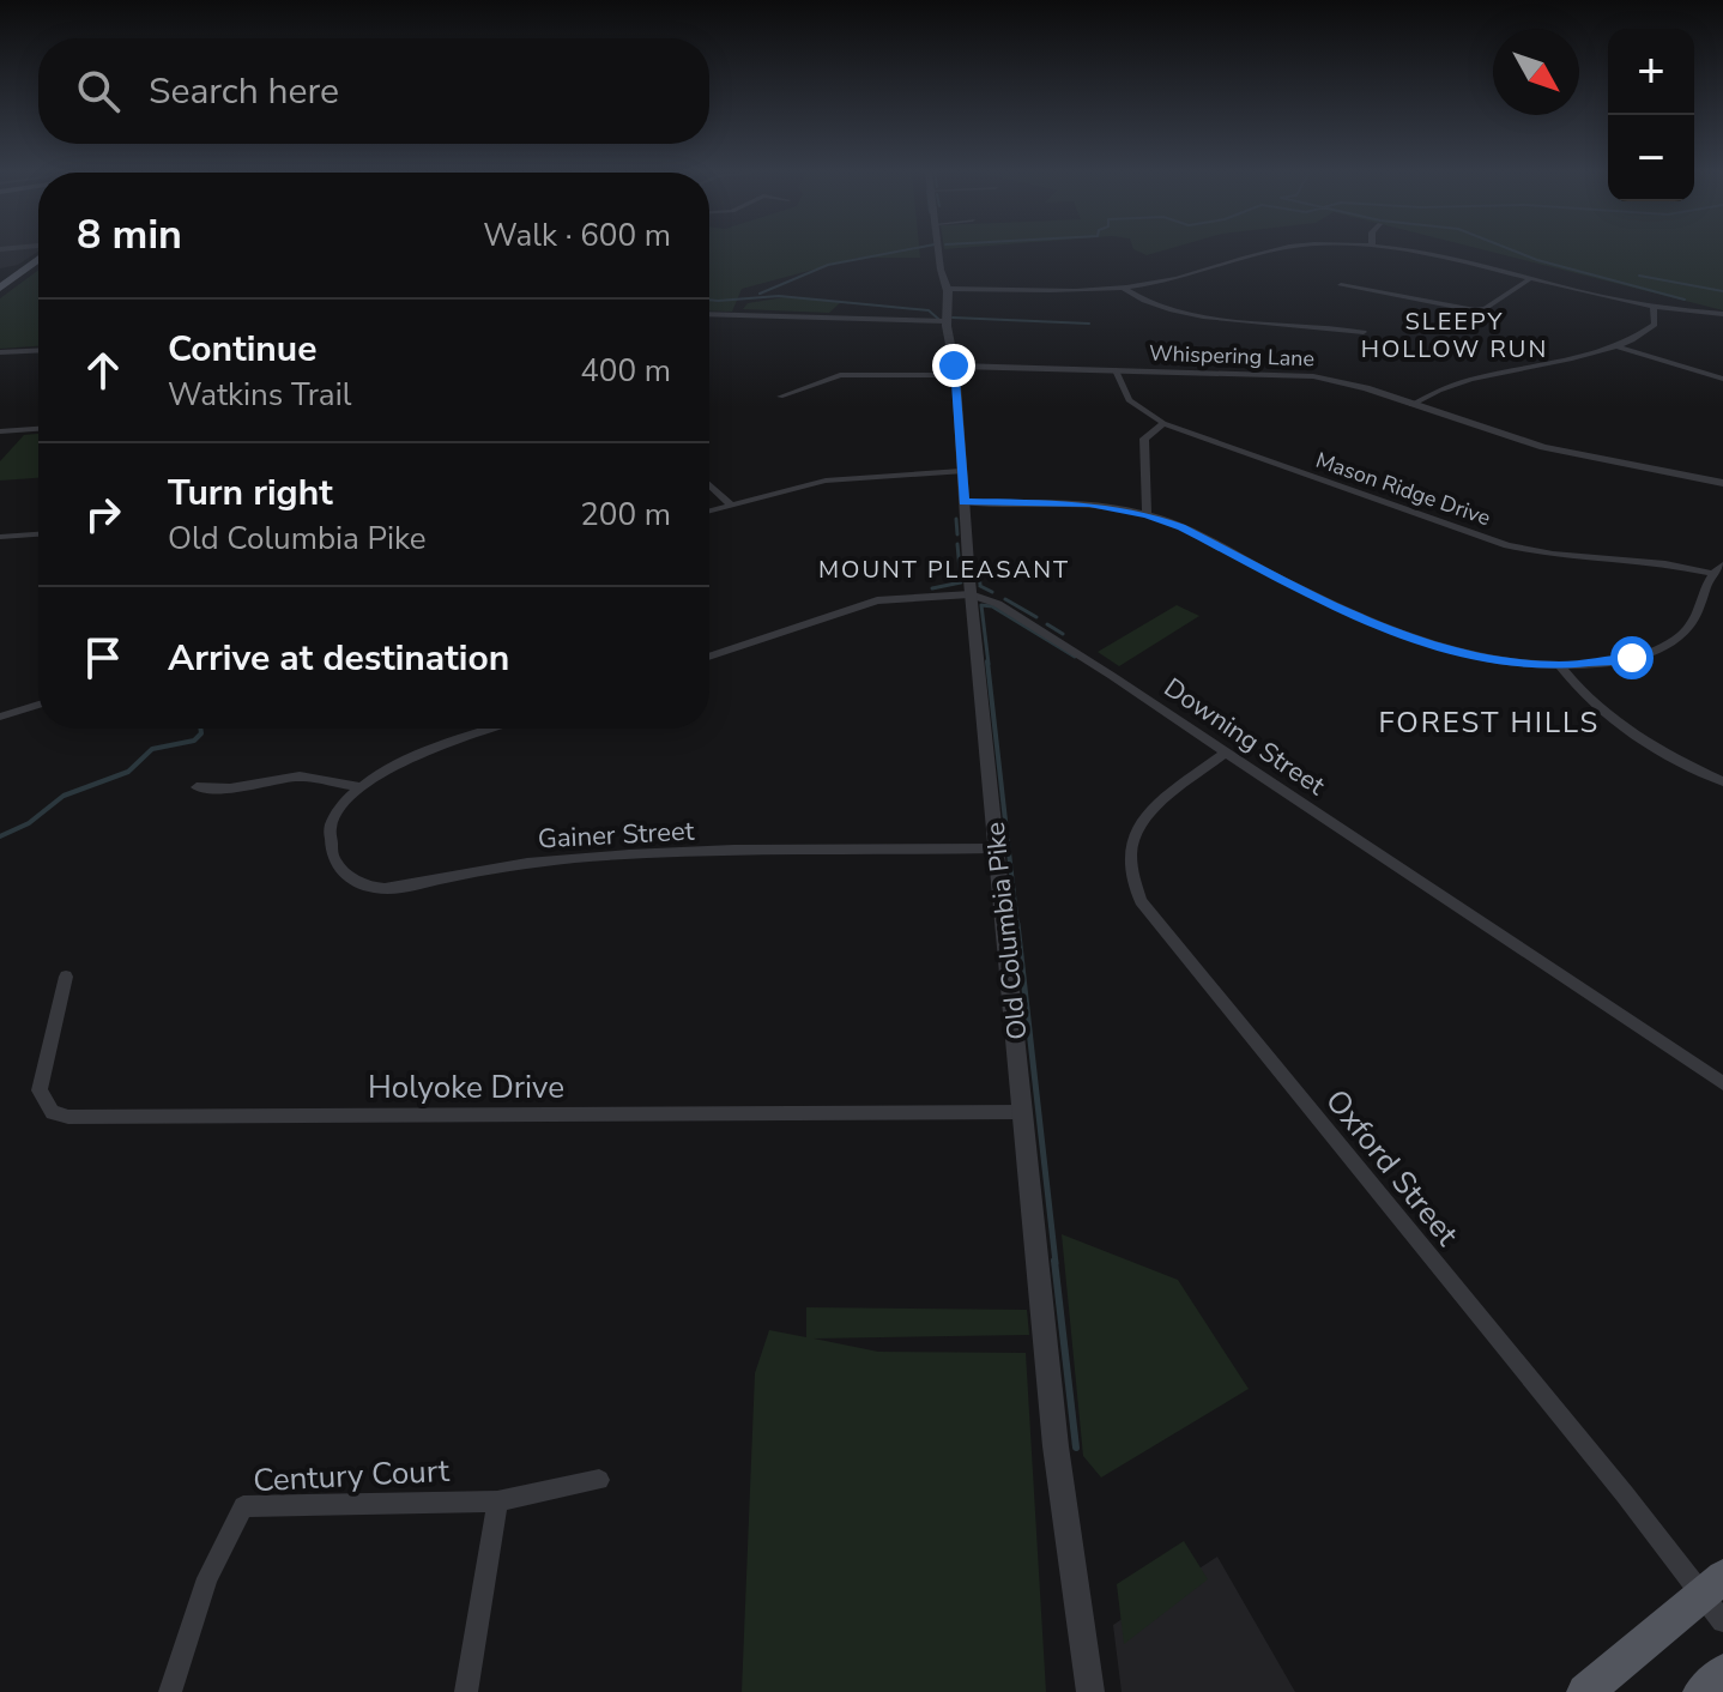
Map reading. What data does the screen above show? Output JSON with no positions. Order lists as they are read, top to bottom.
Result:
{
  "streets": {
    "street": [
      "Whispering Lane",
      "Mason Ridge Drive",
      "Downing Street",
      "Gainer Street",
      "Old Columbia Pike",
      "Holyoke Drive",
      "Oxford Street",
      "Century Court"
    ]
  },
  "crossings": [
    ["Whispering Lane", "Mason Ridge Drive"],
    ["Whispering Lane", "Old Columbia Pike"],
    ["Downing Street", "Old Columbia Pike"],
    ["Downing Street", "Oxford Street"],
    ["Gainer Street", "Old Columbia Pike"],
    ["Old Columbia Pike", "Holyoke Drive"]
  ],
  "districts": ["SLEEPY HOLLOW RUN", "MOUNT PLEASANT", "FOREST HILLS"],
  "north": "bottom right",
  "page": {
    "map_buttons": ["+", "−"],
    "search": "Search here",
    "heading": ["8 min", "Walk · 600 m"],
    "list": [
      ["Continue", "Watkins Trail", "400 m"],
      ["Turn right", "Old Columbia Pike", "200 m"],
      "Arrive at destination"
    ]
  }
}
